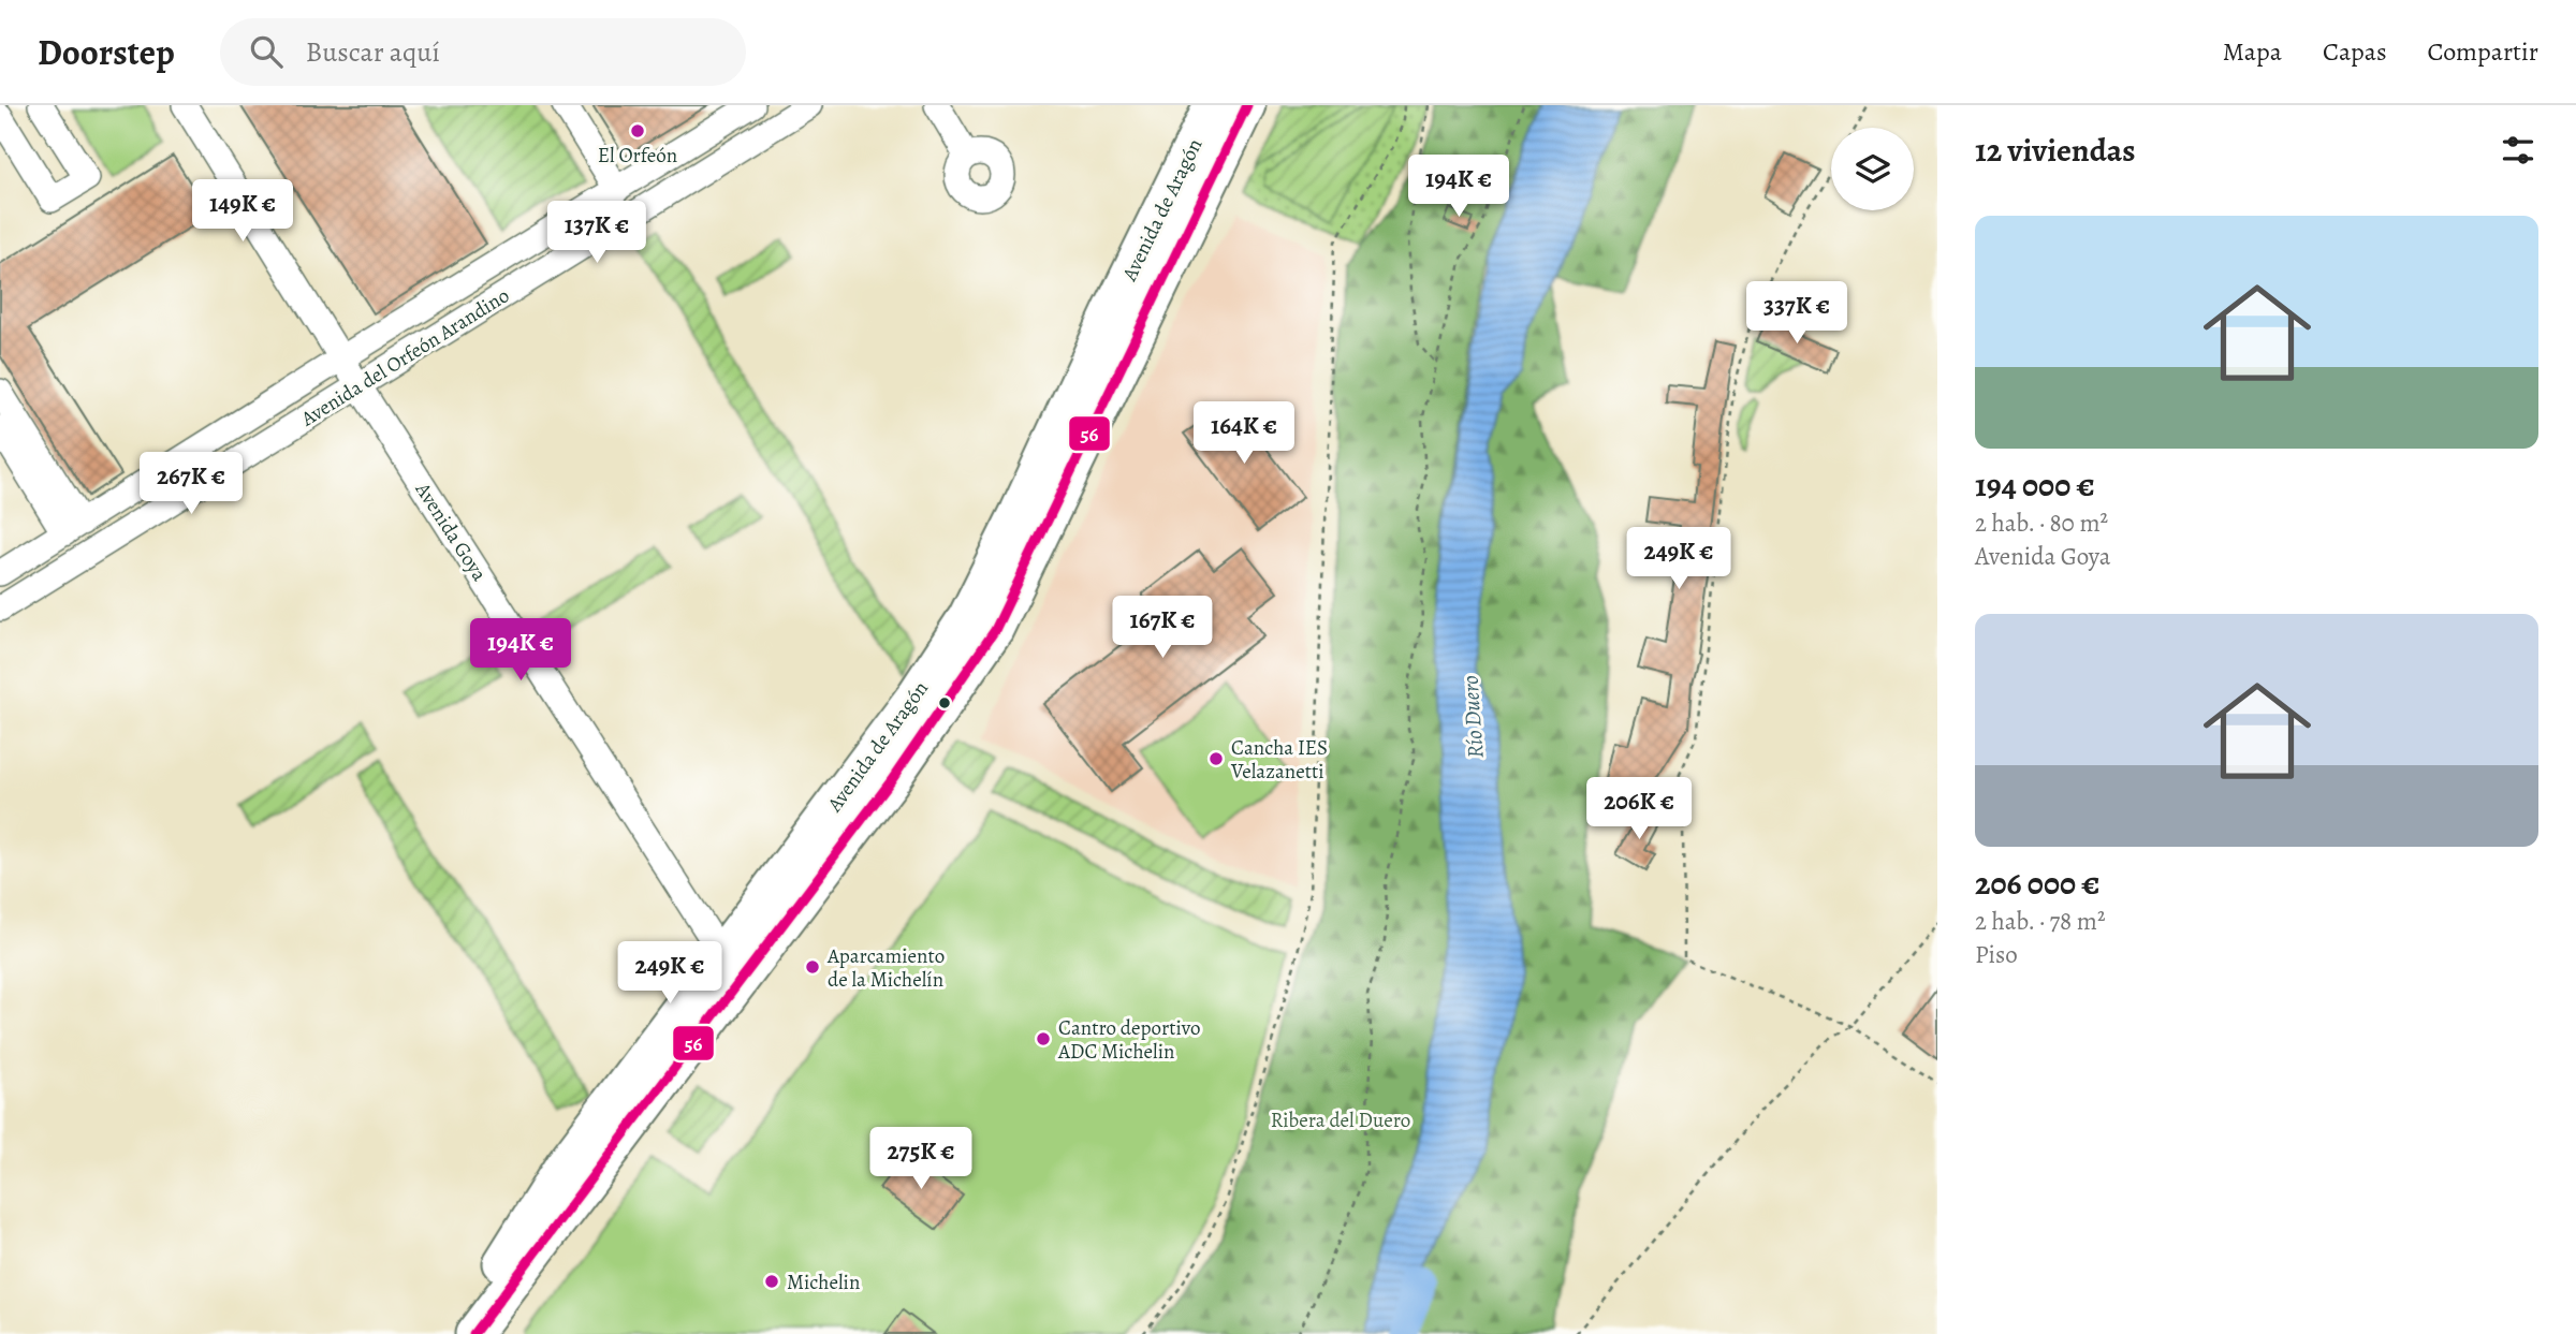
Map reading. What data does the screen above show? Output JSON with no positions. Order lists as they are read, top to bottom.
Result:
{
  "streets": {
    "highway": ["Avenida de Aragón"],
    "street": ["Avenida del Orfeón Arandino", "Avenida Goya"]
  },
  "crossings": [
    ["Avenida de Aragón", "Avenida Goya"],
    ["Avenida del Orfeón Arandino", "Avenida Goya"]
  ],
  "water": ["Río Duero"],
  "parks": ["Ribera del Duero"],
  "places": [
    "El Orfeón",
    "Cancha IES Velazanetti",
    "Aparcamiento de la Michelín",
    "Cantro deportivo ADC Michelin",
    "Michelin"
  ],
  "lines": ["transit line 56"],
  "page": {
    "header": "Doorstep",
    "search": "Buscar aquí",
    "nav": ["Mapa", "Capas", "Compartir"],
    "heading": "12 viviendas",
    "price": [
      "194K €",
      "149K €",
      "137K €",
      "337K €",
      "164K €",
      "267K €",
      "249K €",
      "167K €",
      "194K €",
      "206K €",
      "249K €",
      "275K €"
    ],
    "list": [
      {
        "name": "194 000 €",
        "note": "2 hab. · 80 m² · Avenida Goya"
      },
      {
        "name": "206 000 €",
        "note": "2 hab. · 78 m² · Piso"
      }
    ]
  }
}
